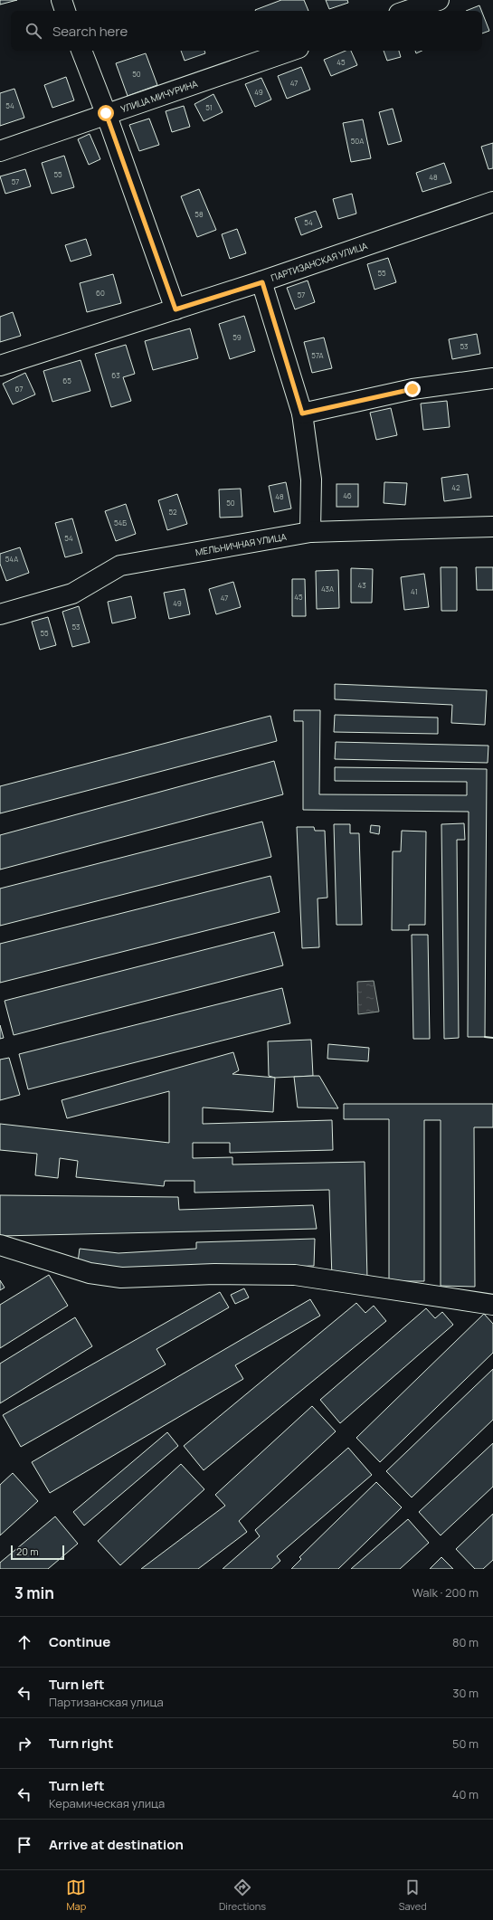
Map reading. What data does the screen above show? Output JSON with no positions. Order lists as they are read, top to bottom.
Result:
{
  "streets": {
    "street": ["УЛИЦА МИЧУРИНА", "ПАРТИЗАНСКАЯ УЛИЦА", "МЕЛЬНИЧНАЯ УЛИЦА"]
  },
  "house_numbers": [
    "45",
    "50",
    "47",
    "49",
    "54",
    "51",
    "50А",
    "55",
    "48",
    "57",
    "58",
    "54",
    "55",
    "60",
    "57",
    "59",
    "53",
    "57А",
    "63",
    "65",
    "67",
    "42",
    "46",
    "48",
    "50",
    "52",
    "54Б",
    "54",
    "54А",
    "43",
    "43А",
    "41",
    "45",
    "47",
    "49",
    "53",
    "55"
  ],
  "scale_bar": "20 m",
  "page": {
    "search": "Search here",
    "scale": "20 m",
    "heading": ["3 min", "Walk · 200 m"],
    "list": [
      ["Continue", "80 m"],
      ["Turn left", "Партизанская улица", "30 m"],
      ["Turn right", "50 m"],
      ["Turn left", "Керамическая улица", "40 m"],
      "Arrive at destination"
    ],
    "nav": ["Map", "Directions", "Saved"]
  }
}
